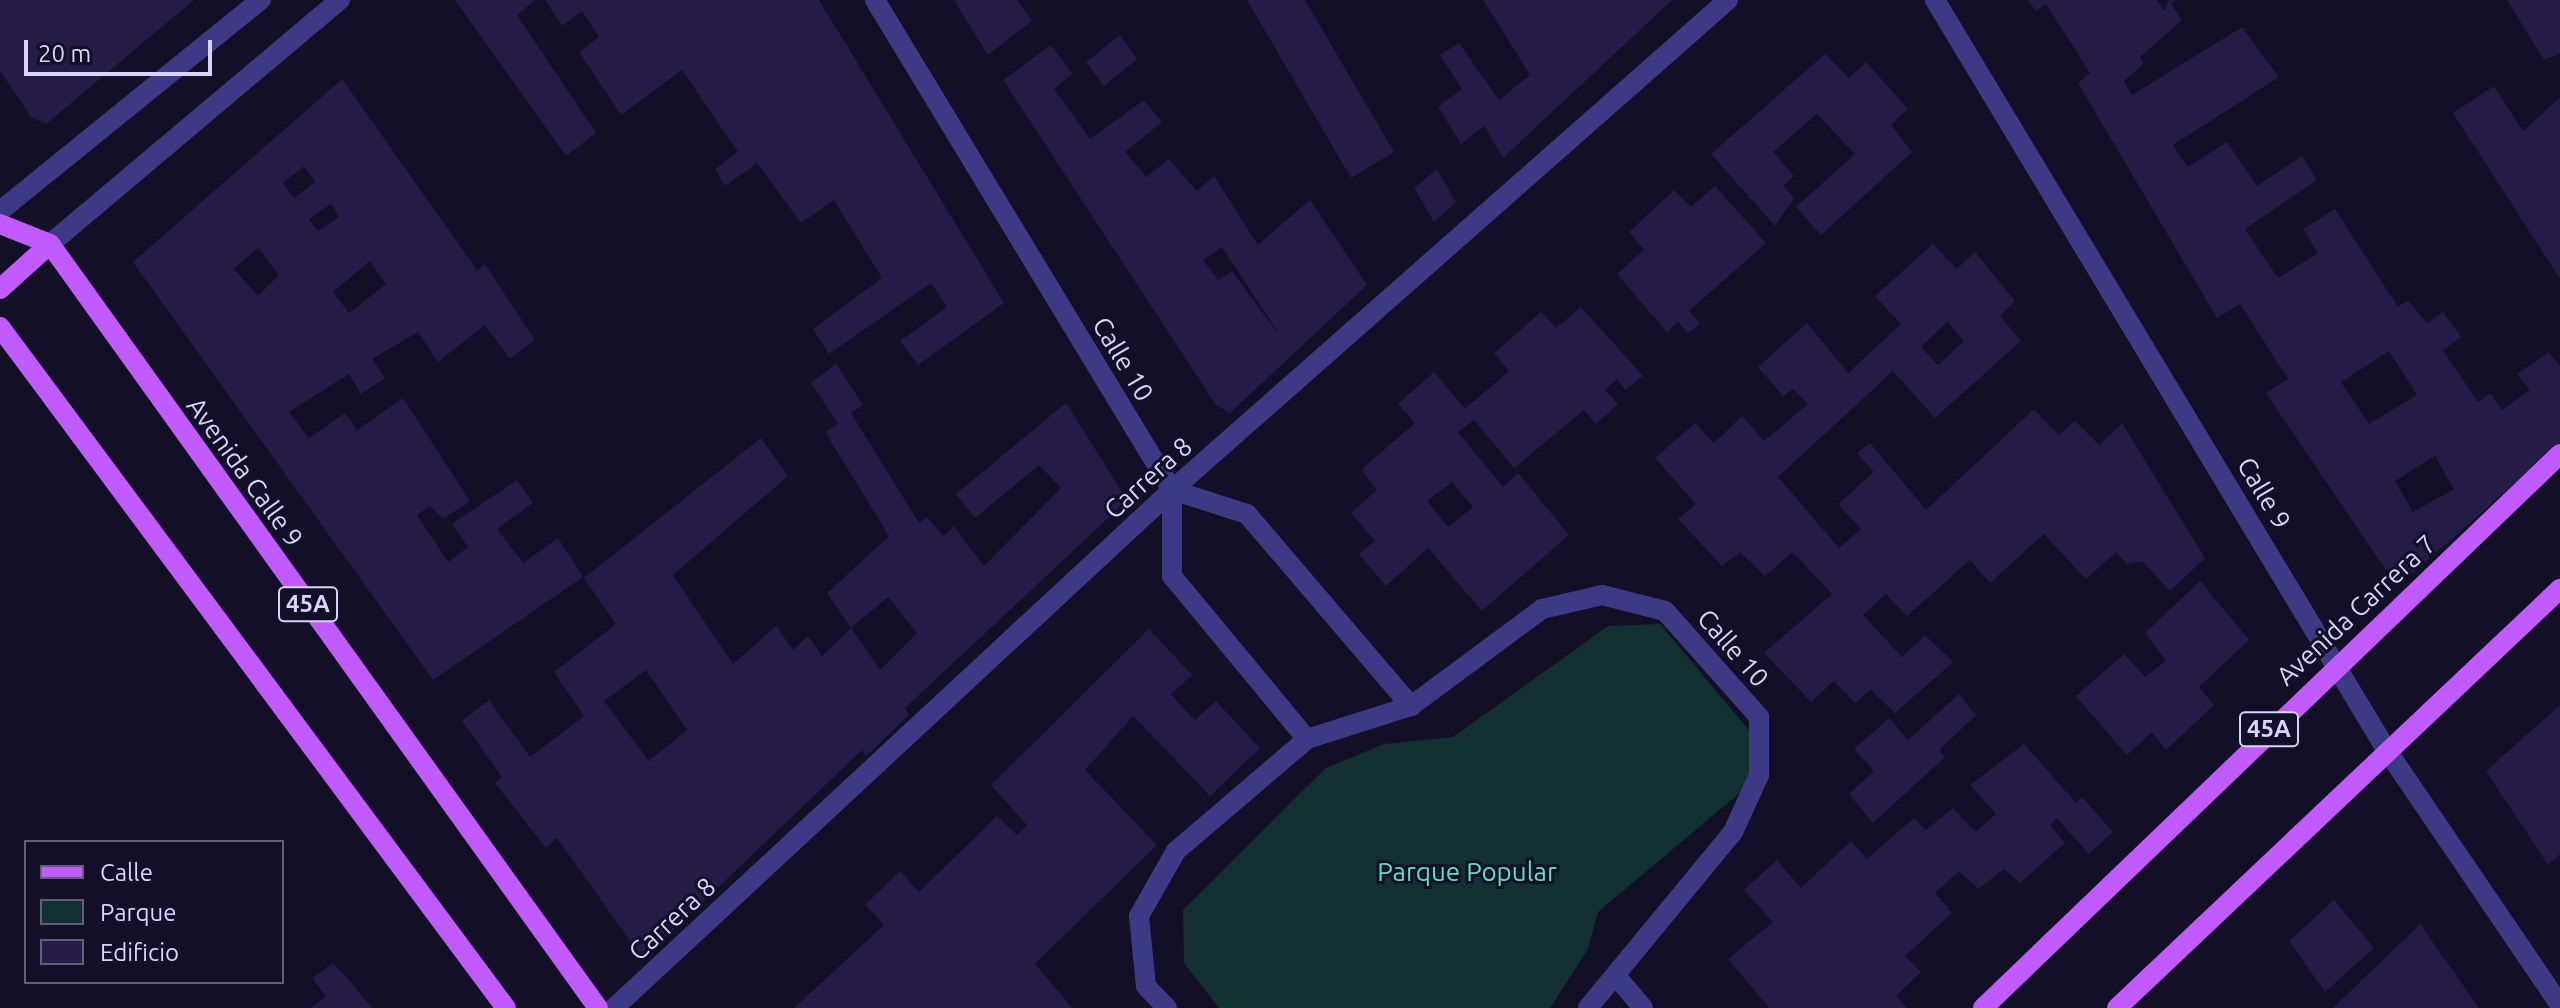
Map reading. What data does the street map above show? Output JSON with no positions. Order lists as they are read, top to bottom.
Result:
{
  "streets": {
    "main road": ["Avenida Calle 9", "45A", "Avenida Carrera 7"],
    "street": ["Calle 10", "Carrera 8", "Calle 9"]
  },
  "crossings": [
    ["Calle 10", "Carrera 8"],
    ["Calle 9", "Avenida Carrera 7"]
  ],
  "parks": ["Parque Popular"],
  "legend": ["Calle", "Parque", "Edificio"],
  "scale_bar": "20 m"
}
